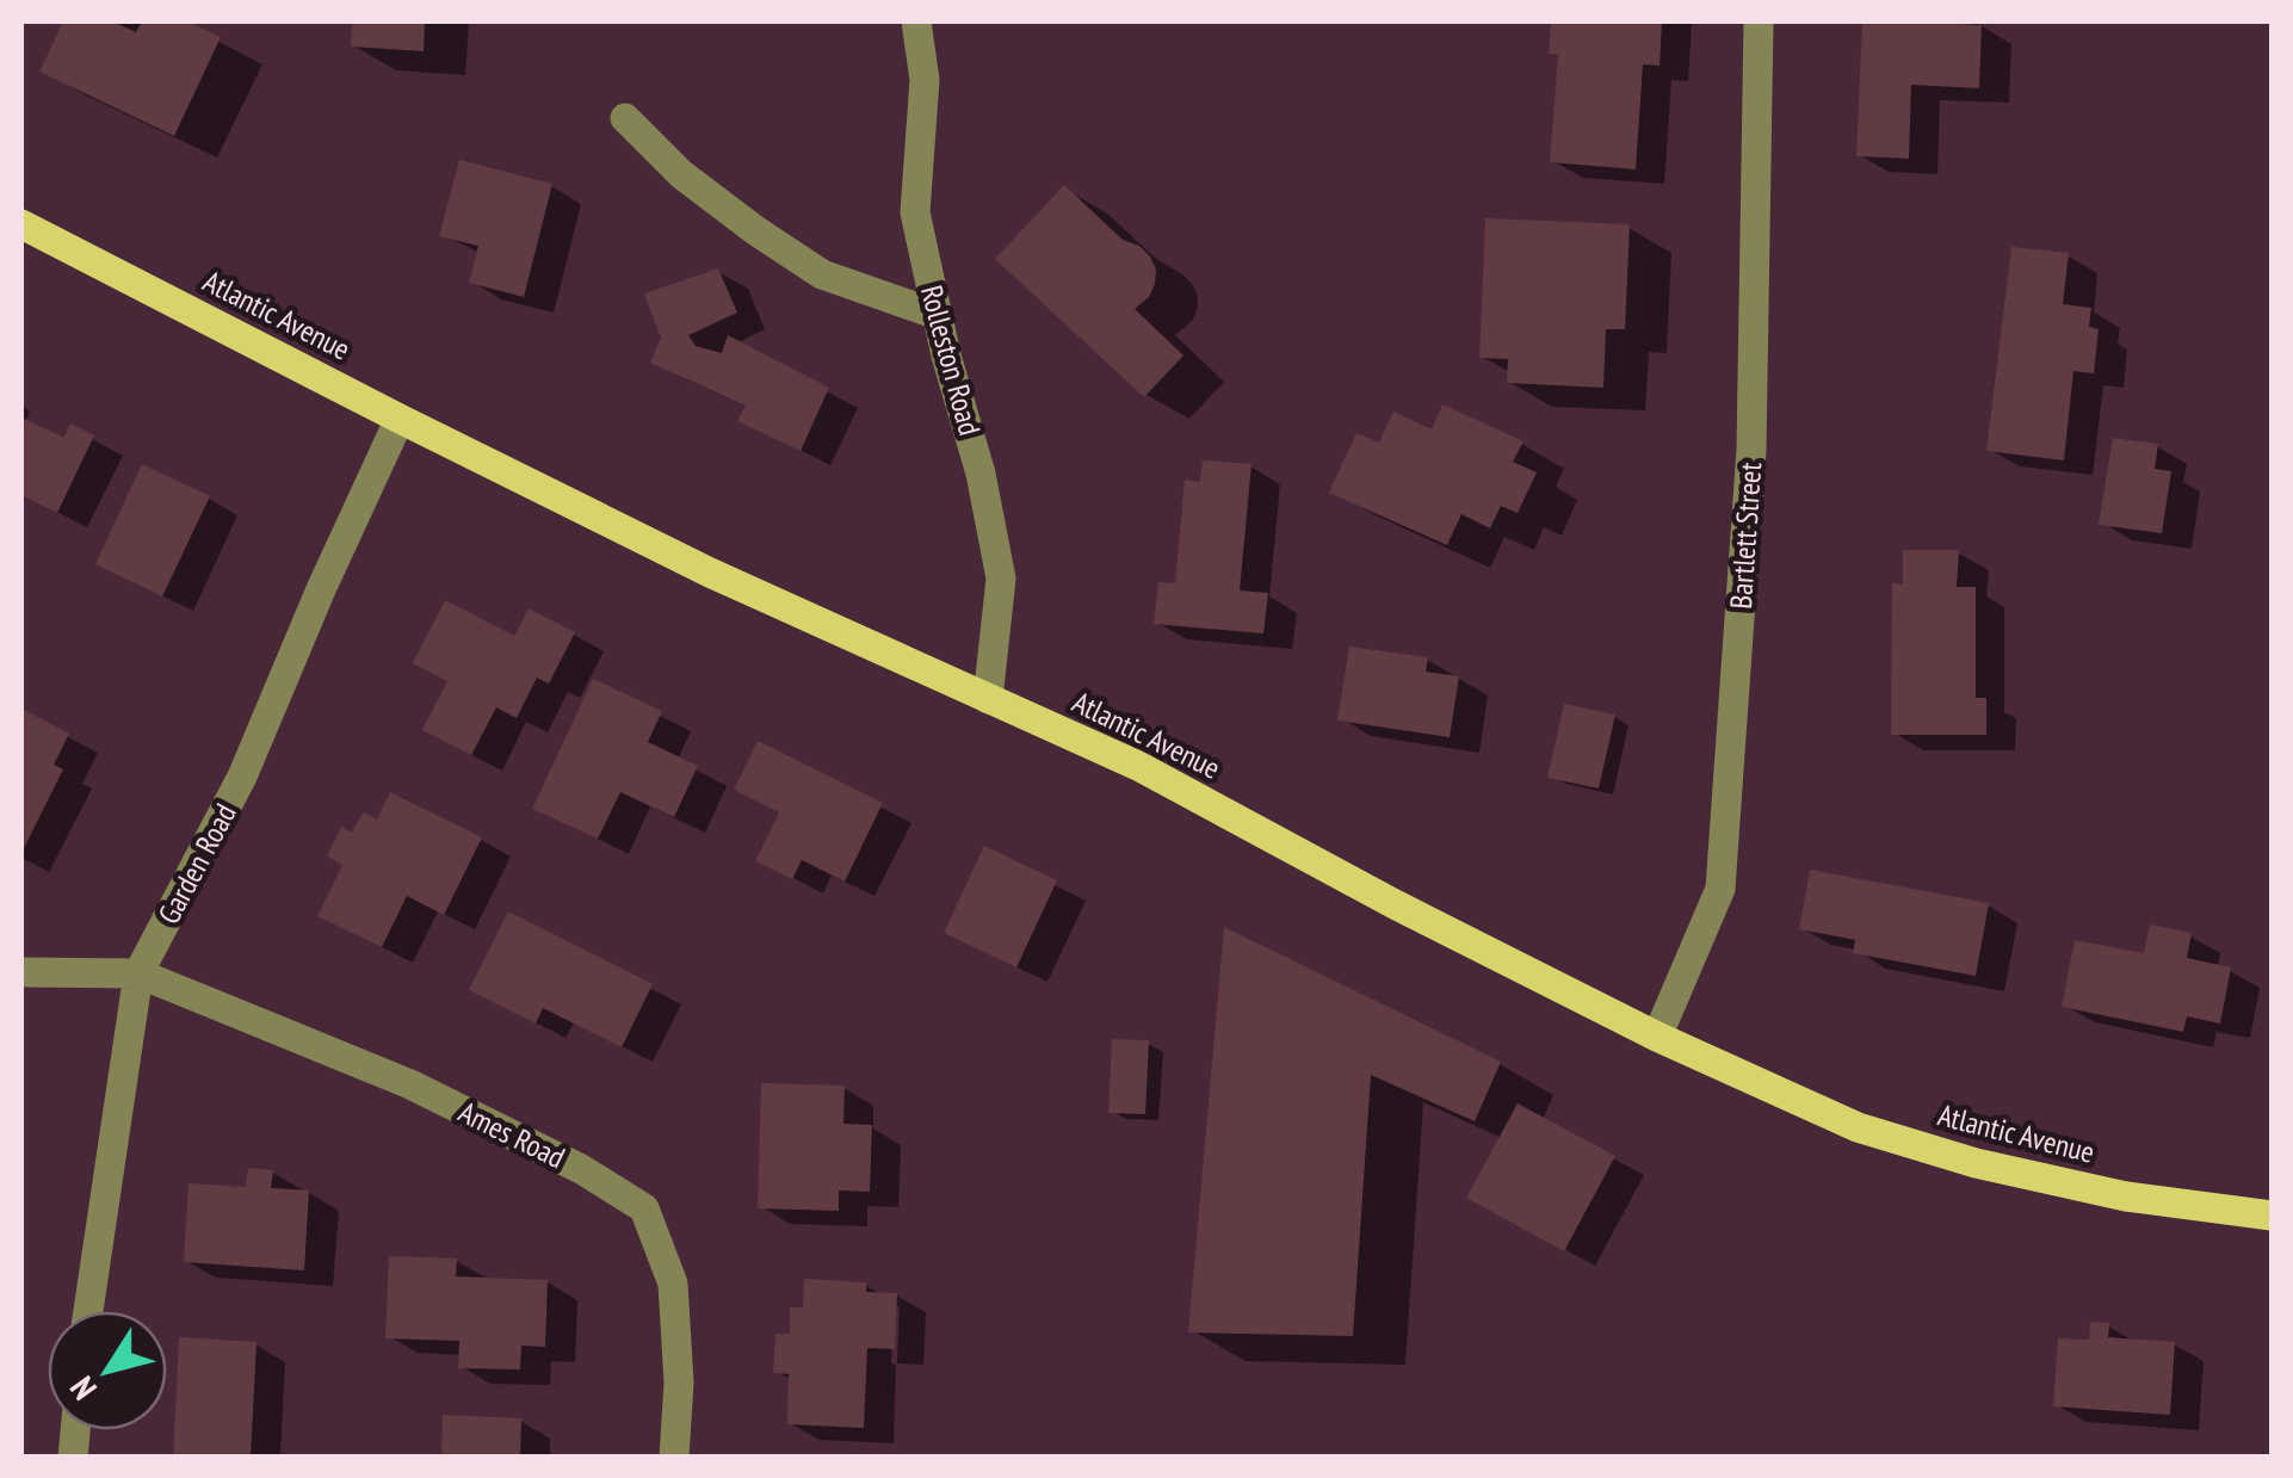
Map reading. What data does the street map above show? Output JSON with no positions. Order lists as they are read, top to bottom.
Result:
{
  "streets": {
    "main road": ["Atlantic Avenue"],
    "street": [
      "Rolleston Road",
      "Bartlett Street",
      "Garden Road",
      "Ames Road"
    ]
  },
  "crossings": [
    ["Atlantic Avenue", "Rolleston Road"],
    ["Atlantic Avenue", "Bartlett Street"],
    ["Atlantic Avenue", "Garden Road"],
    ["Garden Road", "Ames Road"]
  ],
  "north": "bottom left"
}
